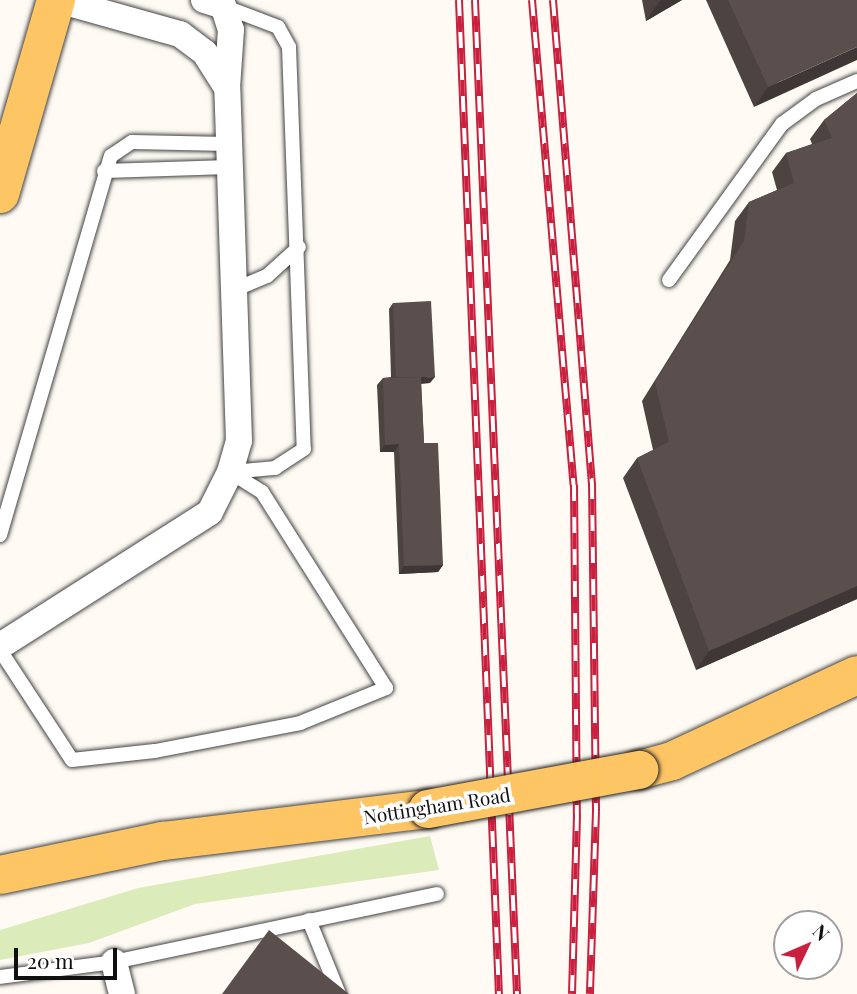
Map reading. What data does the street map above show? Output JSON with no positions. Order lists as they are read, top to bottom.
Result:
{
  "streets": {
    "main road": ["Nottingham Road"]
  },
  "scale_bar": "20 m",
  "north": "top right"
}
